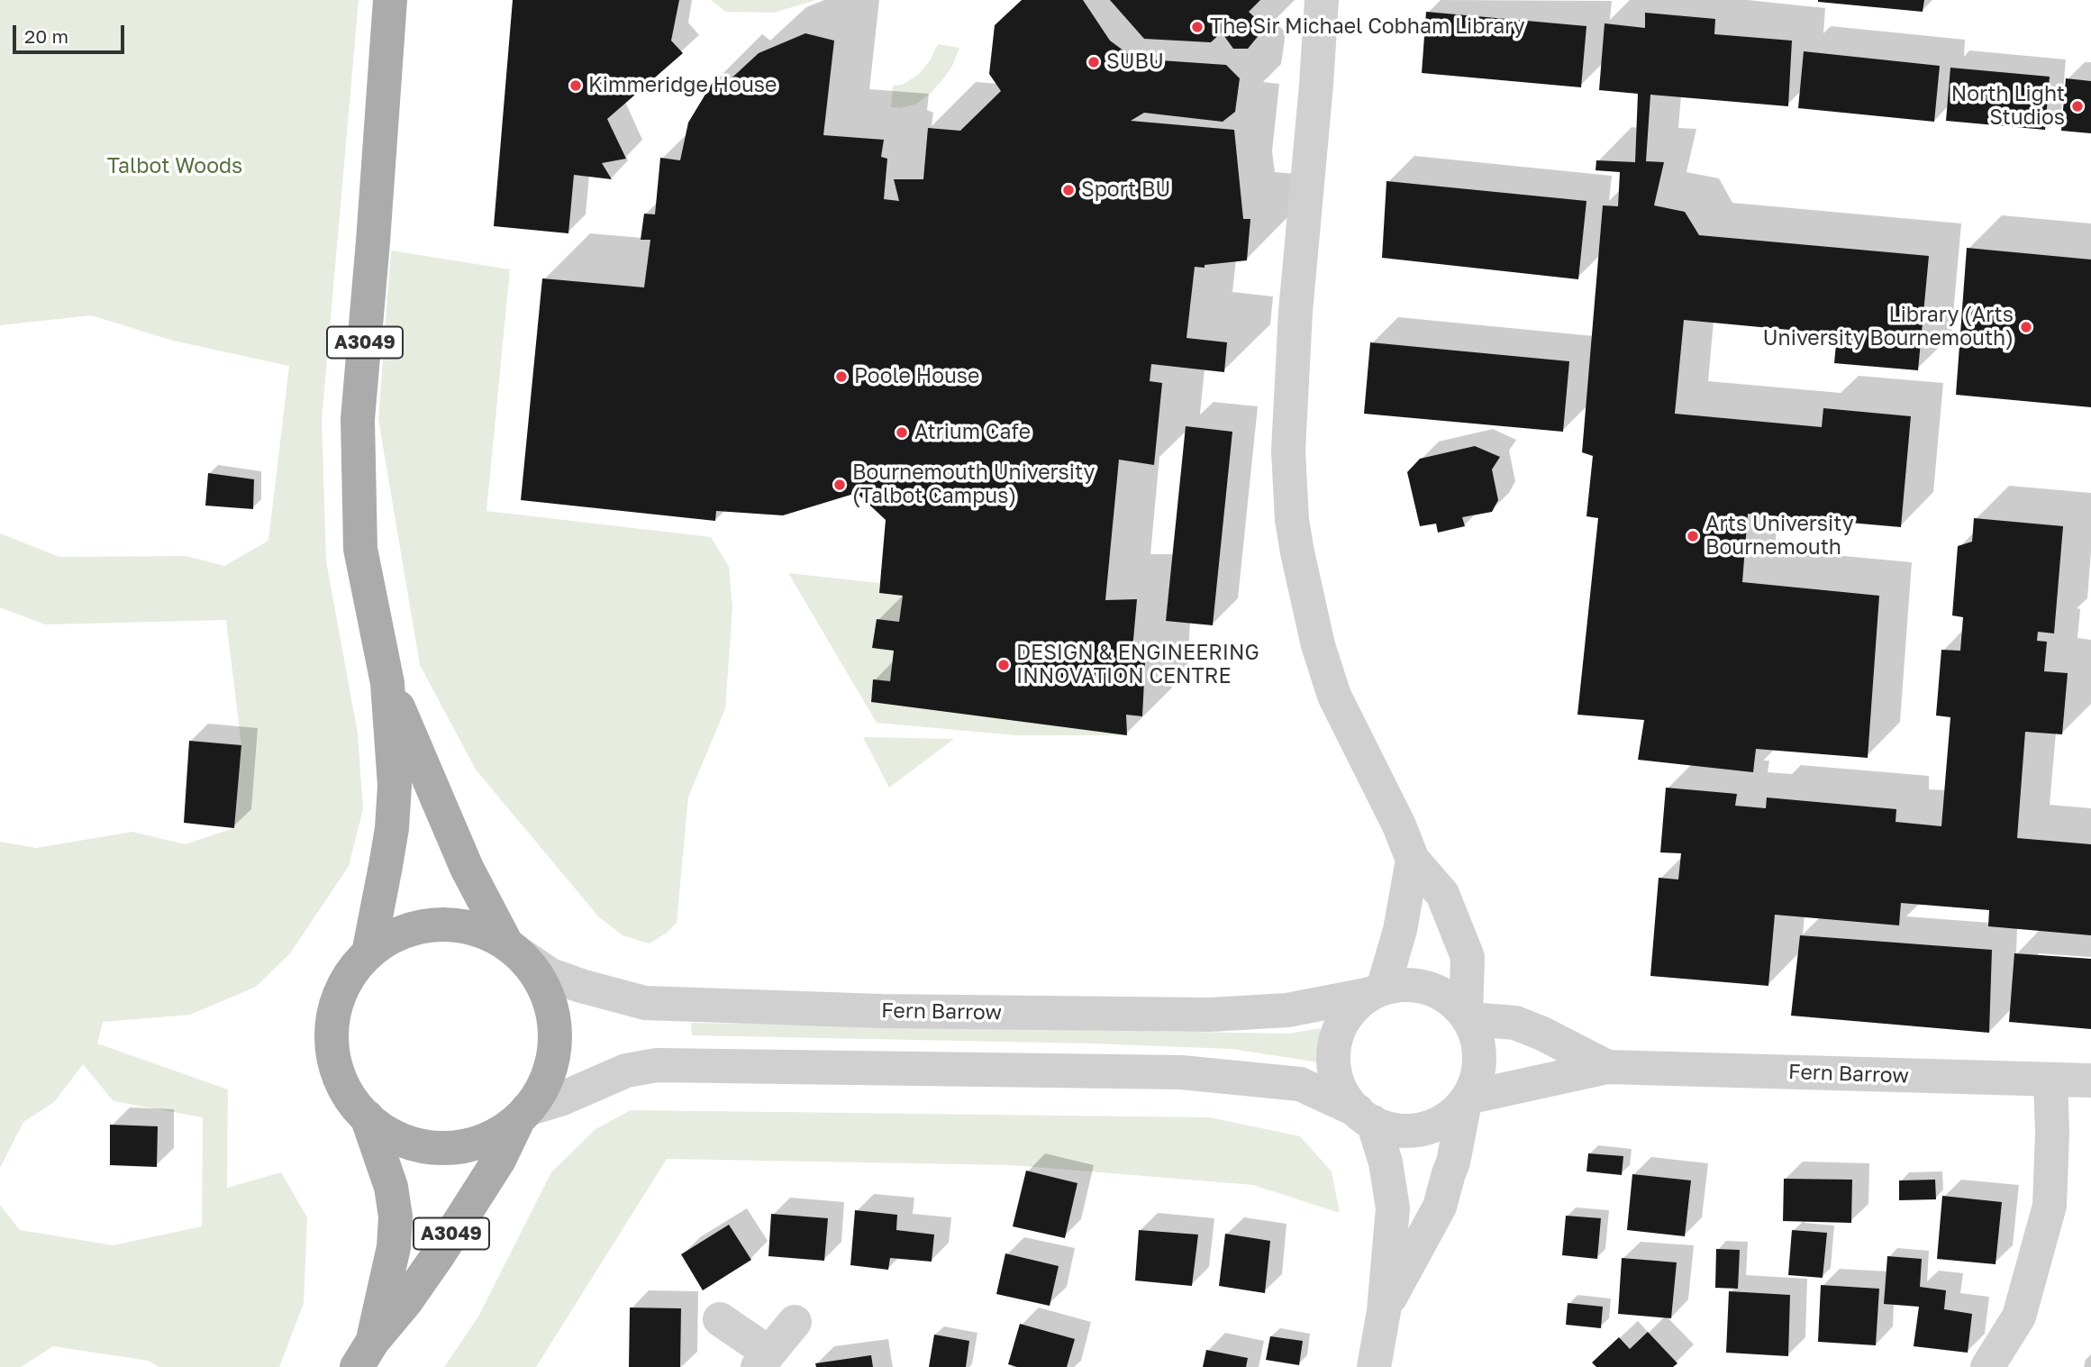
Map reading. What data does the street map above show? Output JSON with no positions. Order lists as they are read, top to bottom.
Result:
{
  "streets": {
    "main road": ["A3049"],
    "street": ["Fern Barrow"]
  },
  "crossings": [
    ["A3049", "Fern Barrow"]
  ],
  "parks": ["Talbot Woods"],
  "places": [
    "The Sir Michael Cobham Library",
    "SUBU",
    "Kimmeridge House",
    "North Light Studios",
    "Sport BU",
    "Library (Arts University Bournemouth)",
    "Poole House",
    "Atrium Cafe",
    "Bournemouth University (Talbot Campus)",
    "Arts University Bournemouth",
    "DESIGN & ENGINEERING INNOVATION CENTRE"
  ],
  "scale_bar": "20 m"
}
